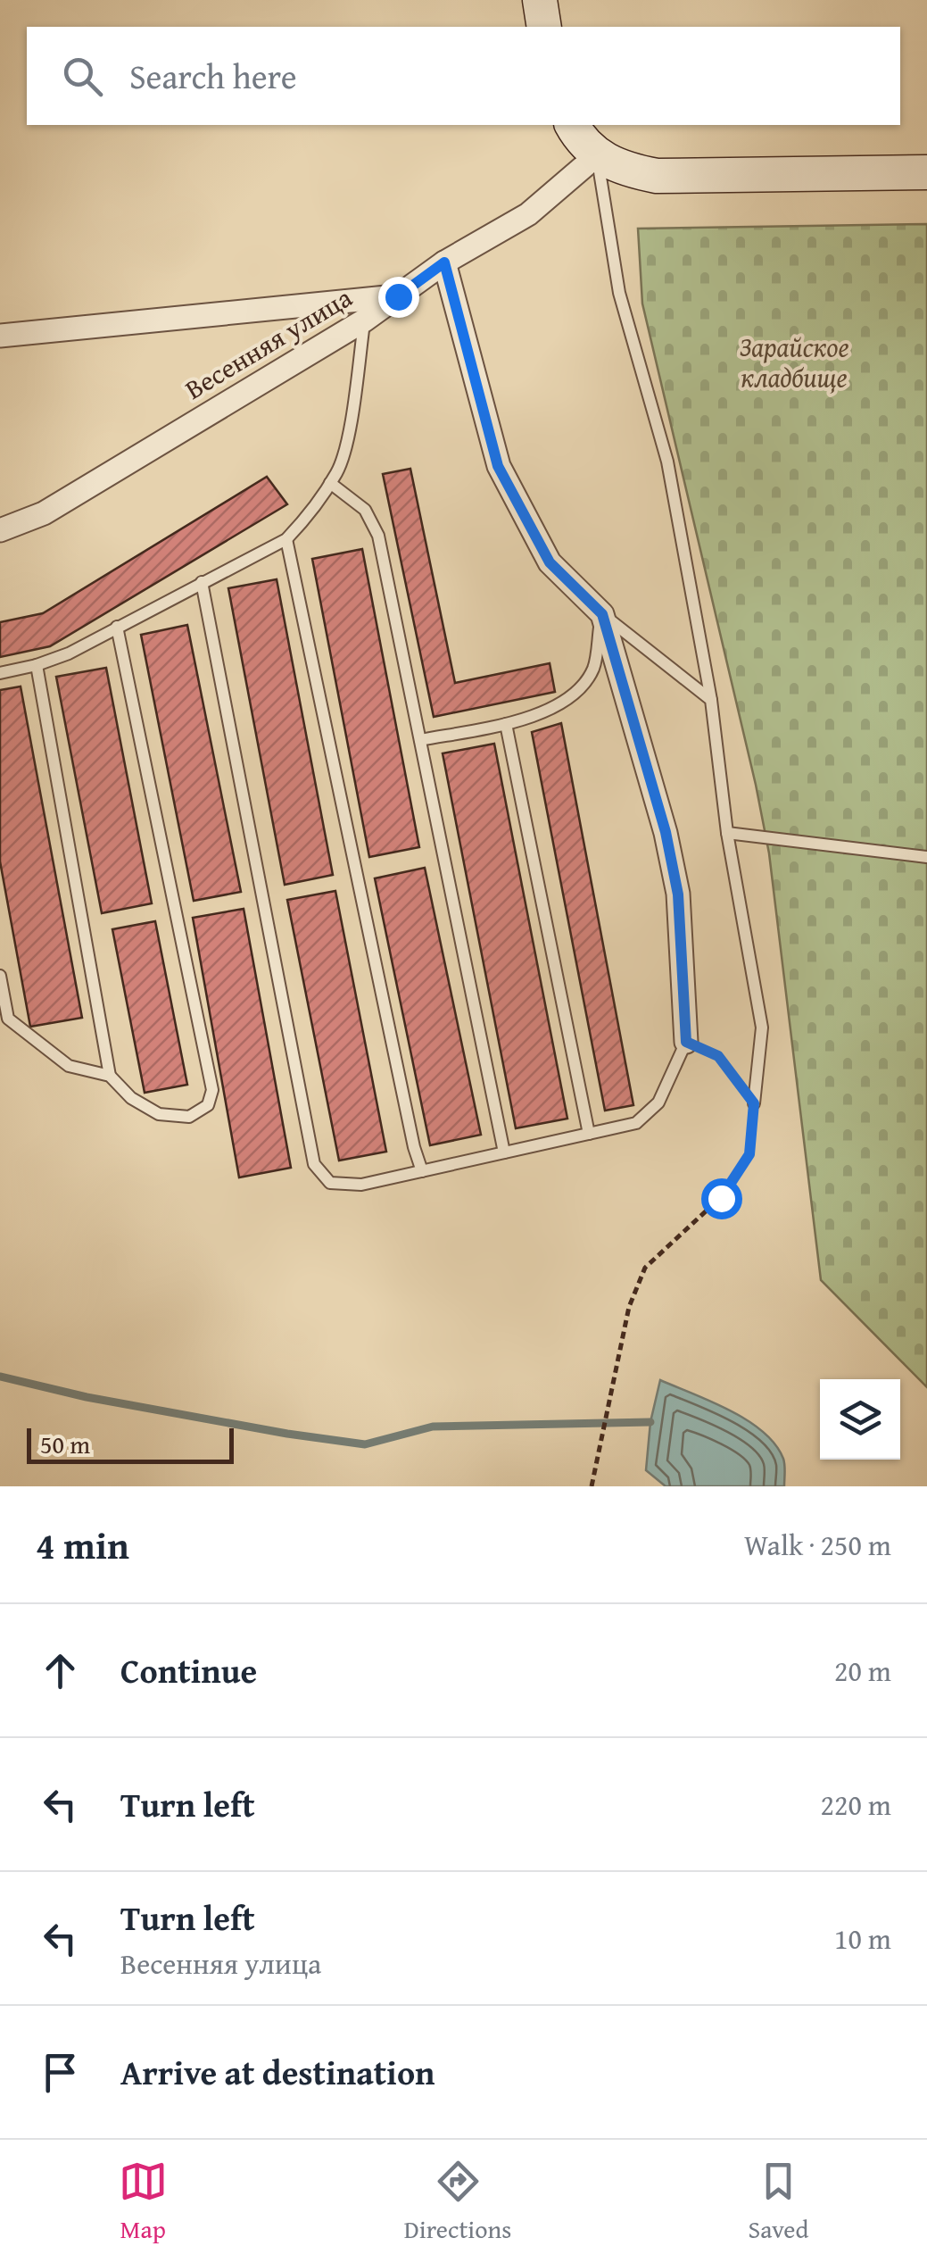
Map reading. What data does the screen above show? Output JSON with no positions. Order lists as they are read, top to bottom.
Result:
{
  "streets": {
    "street": ["Весенняя улица"]
  },
  "parks": ["Зарайское кладбище"],
  "scale_bar": "50 m",
  "page": {
    "search": "Search here",
    "scale": "50 m",
    "heading": ["4 min", "Walk · 250 m"],
    "list": [
      ["Continue", "20 m"],
      ["Turn left", "220 m"],
      ["Turn left", "Весенняя улица", "10 m"],
      "Arrive at destination"
    ],
    "nav": ["Map", "Directions", "Saved"]
  }
}
